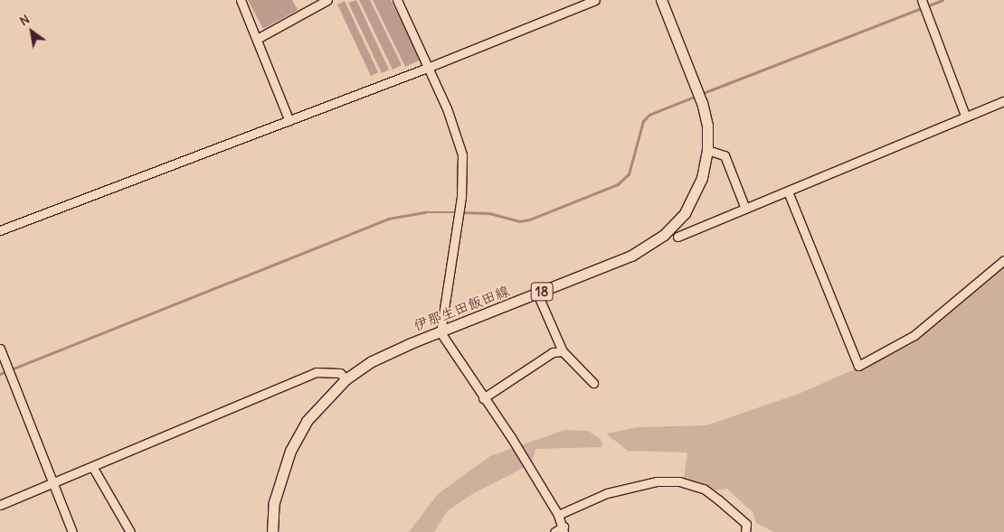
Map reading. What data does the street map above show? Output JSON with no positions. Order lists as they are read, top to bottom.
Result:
{
  "streets": {
    "main road": ["18", "伊那生田飯田線"]
  },
  "north": "top left"
}
